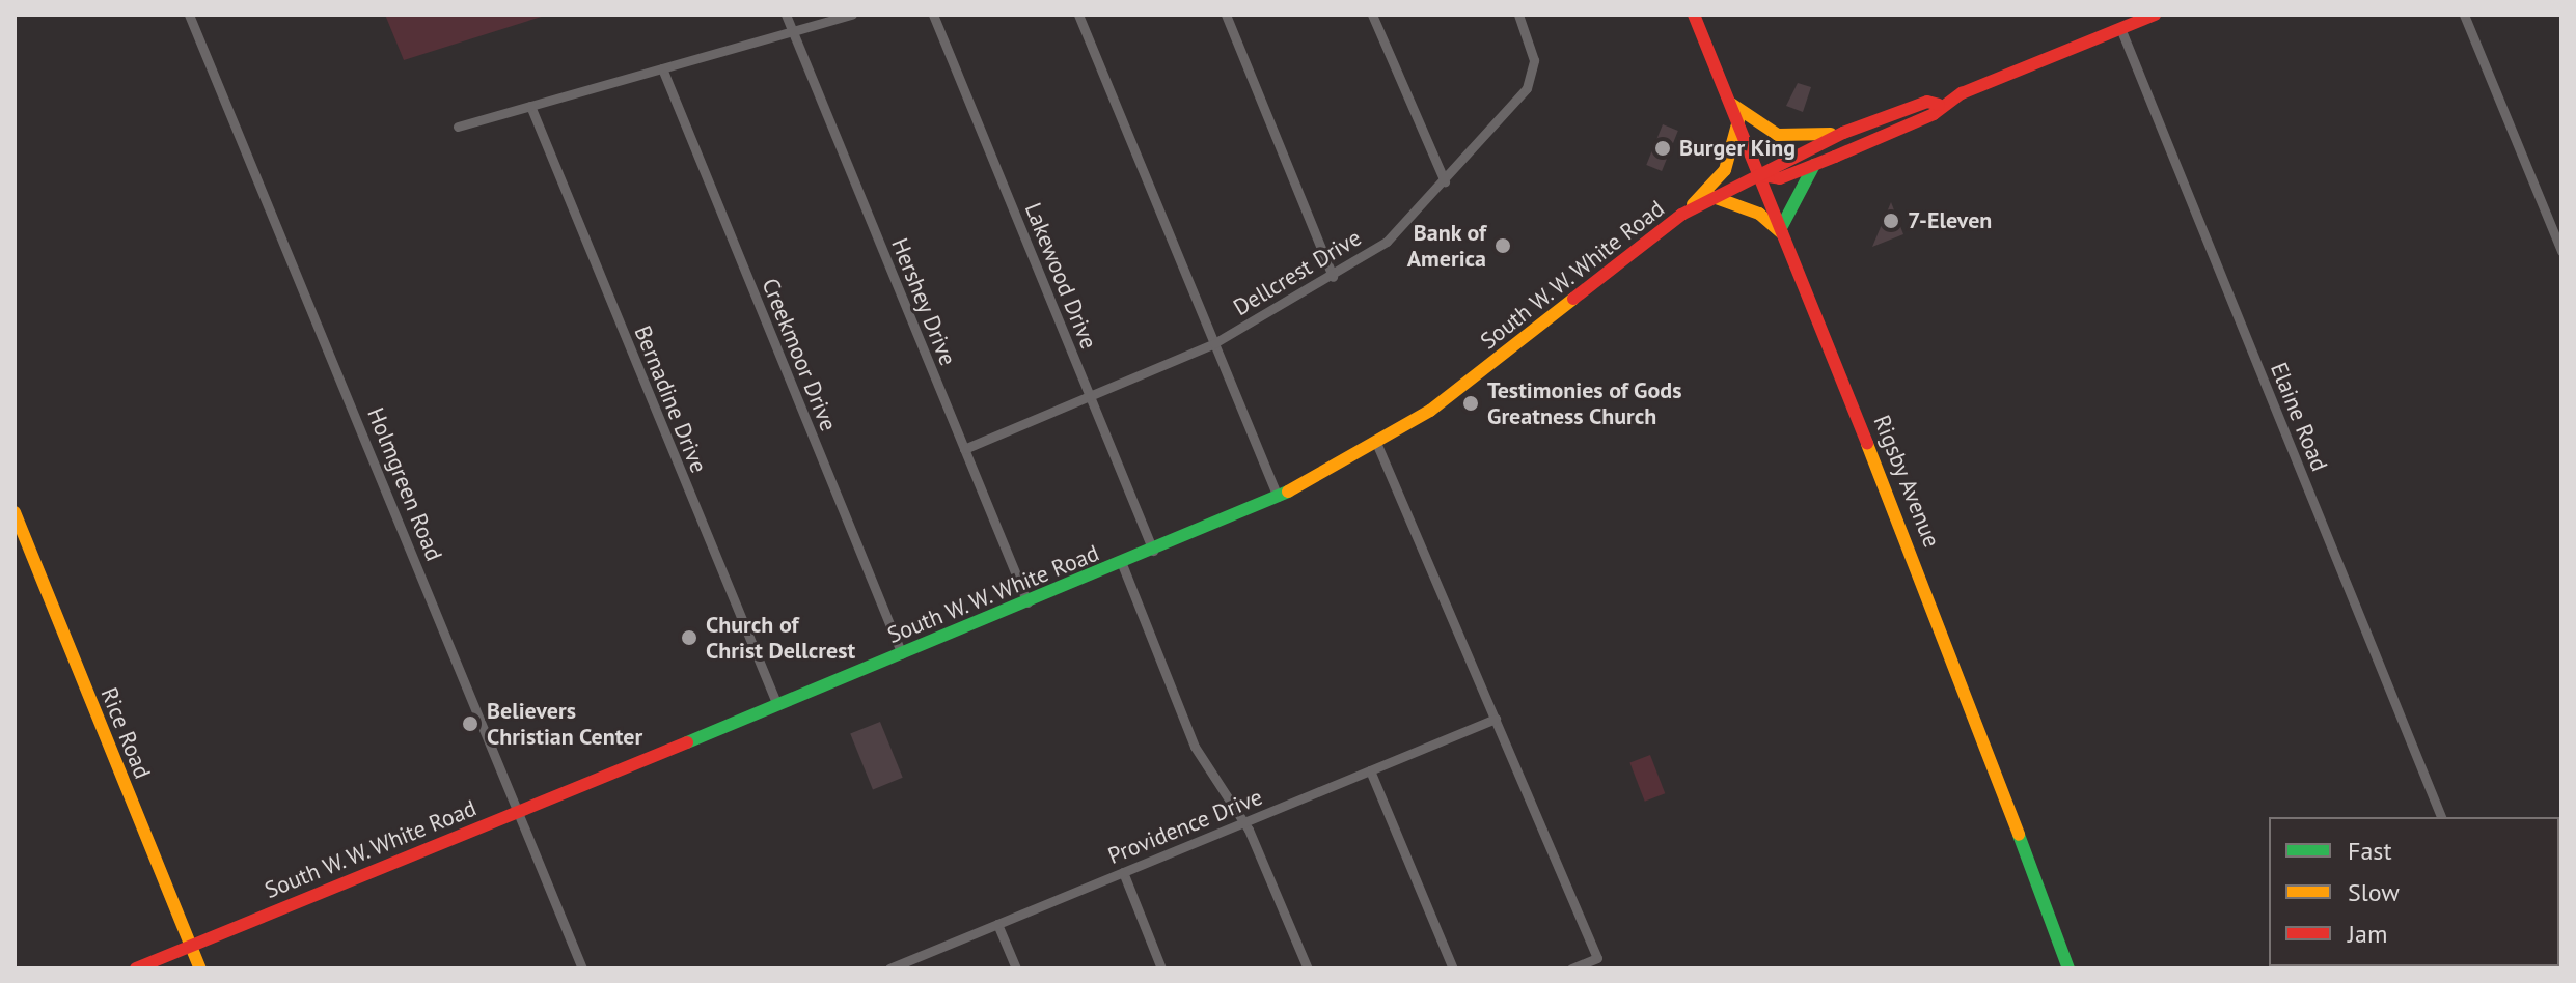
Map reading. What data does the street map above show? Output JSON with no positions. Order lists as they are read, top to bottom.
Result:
{
  "streets": {
    "main road": ["South W. W. White Road", "Rigsby Avenue", "Rice Road"],
    "street": [
      "Dellcrest Drive",
      "Lakewood Drive",
      "Hershey Drive",
      "Creekmoor Drive",
      "Bernadine Drive",
      "Elaine Road",
      "Holmgreen Road",
      "Providence Drive"
    ]
  },
  "crossings": [
    ["Dellcrest Drive", "Lakewood Drive"],
    ["Dellcrest Drive", "Hershey Drive"],
    ["South W. W. White Road", "Lakewood Drive"],
    ["South W. W. White Road", "Hershey Drive"],
    ["South W. W. White Road", "Creekmoor Drive"],
    ["South W. W. White Road", "Bernadine Drive"],
    ["South W. W. White Road", "Elaine Road"],
    ["South W. W. White Road", "Rigsby Avenue"],
    ["South W. W. White Road", "Holmgreen Road"],
    ["South W. W. White Road", "Rice Road"]
  ],
  "places": [
    "Burger King",
    "7-Eleven",
    "Bank of America",
    "Testimonies of Gods Greatness Church",
    "Church of Christ Dellcrest",
    "Believers Christian Center"
  ],
  "legend": ["Fast", "Slow", "Jam"]
}
